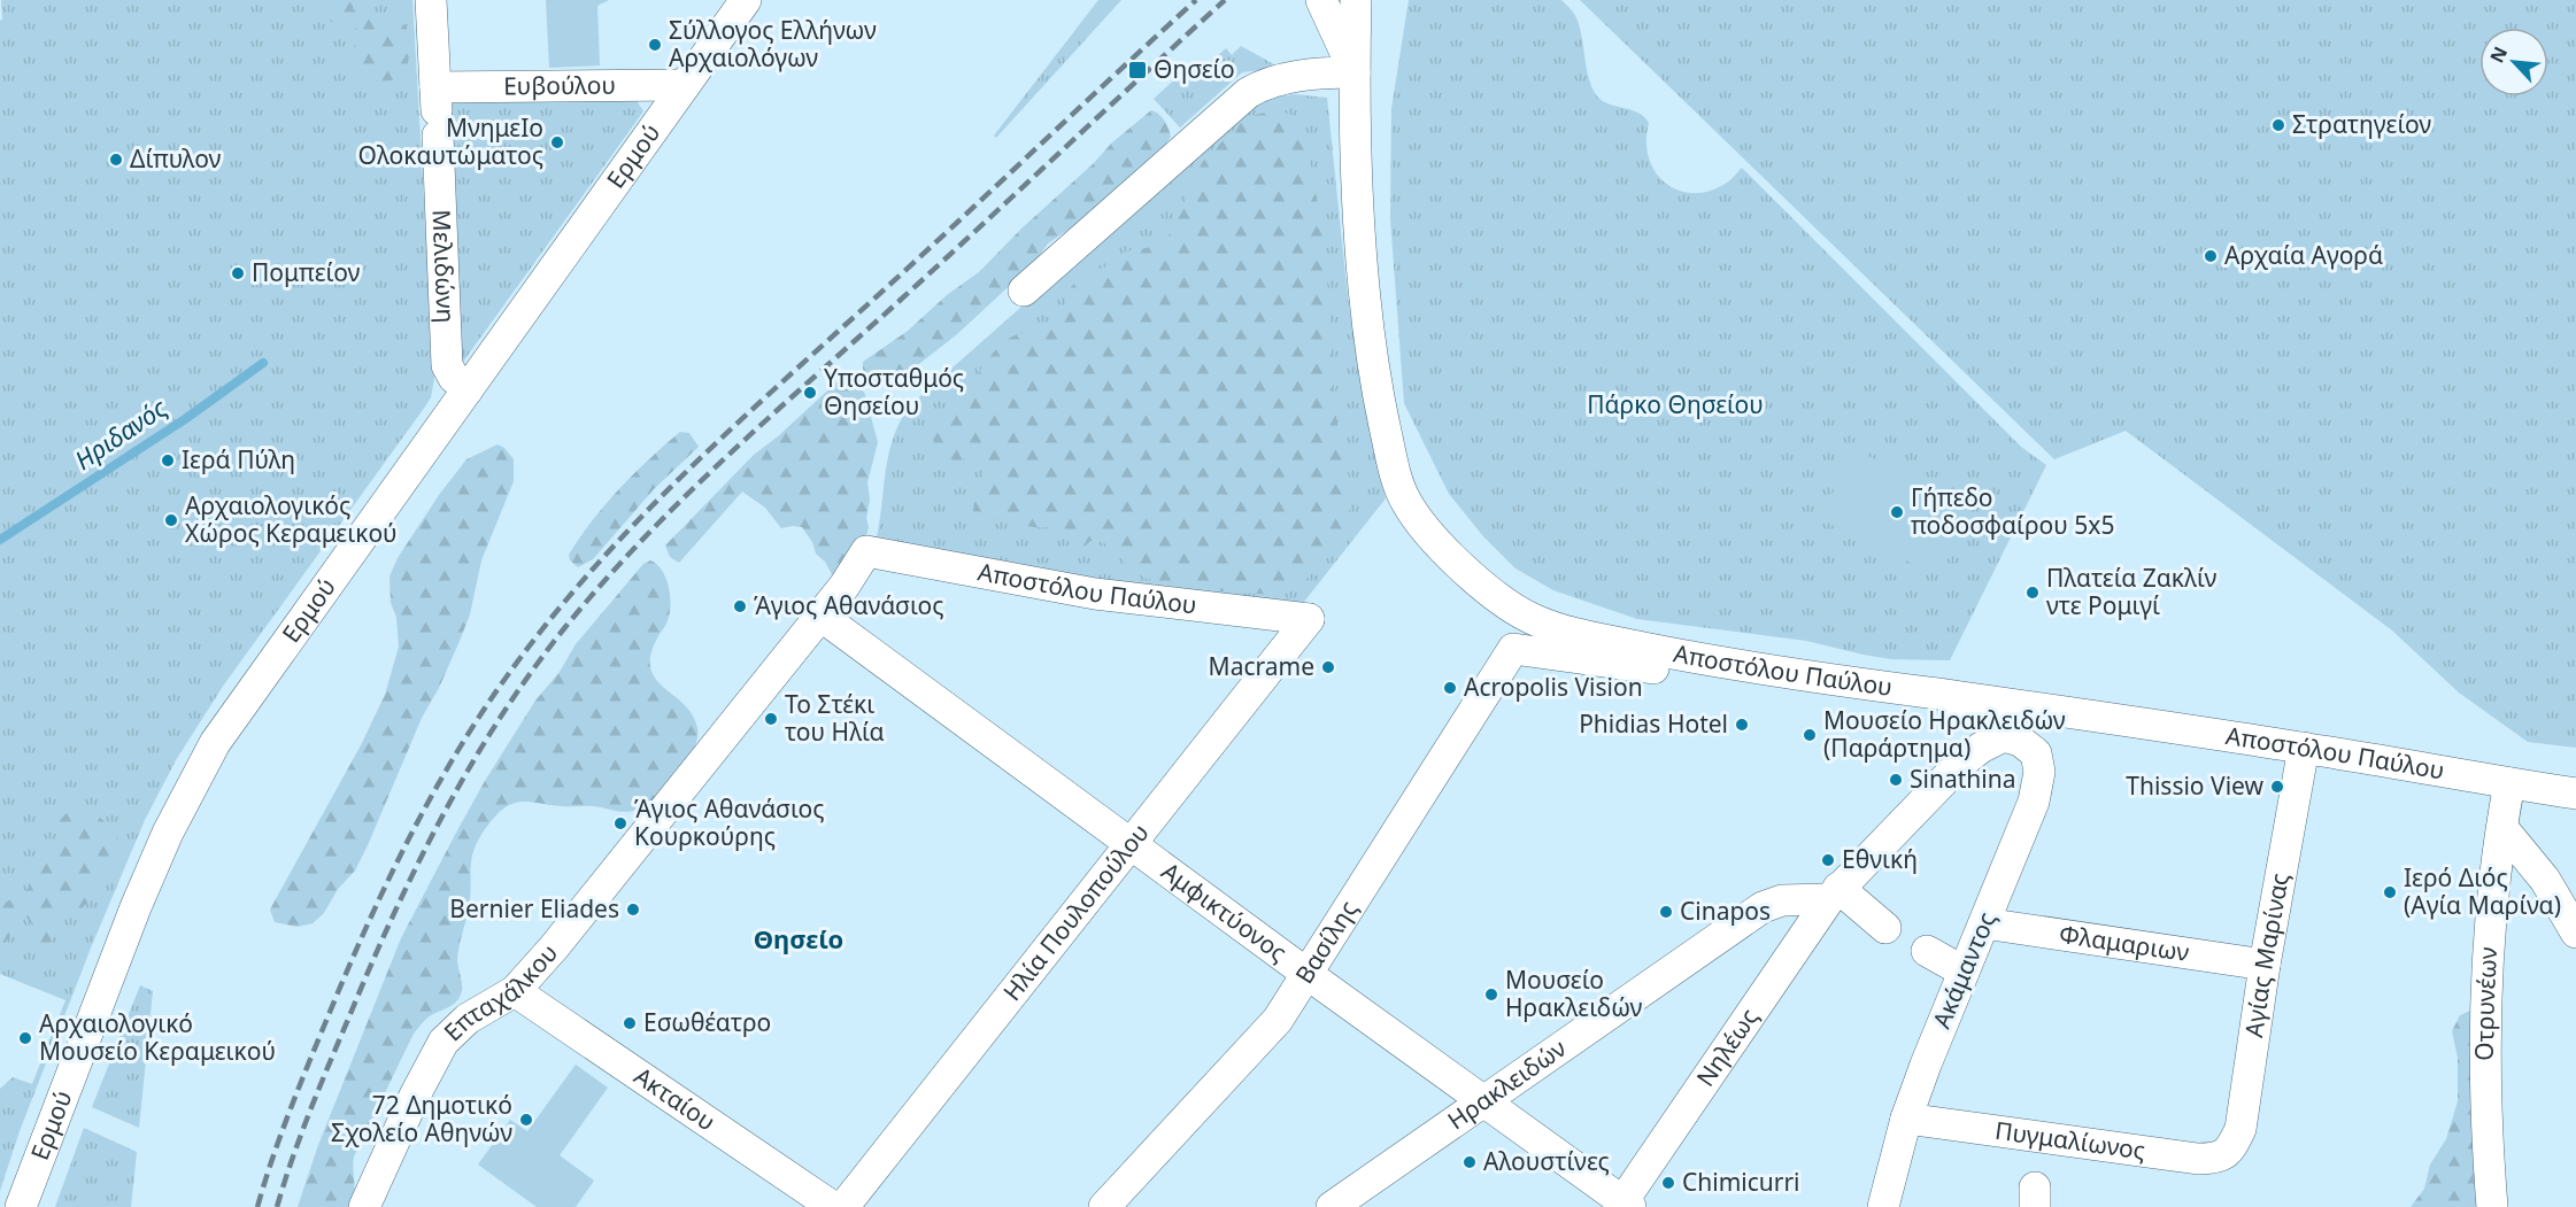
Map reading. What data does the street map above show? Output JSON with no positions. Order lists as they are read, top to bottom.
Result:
{
  "streets": {
    "street": [
      "Ευβούλου",
      "Ερμού",
      "Μελιδώνη",
      "Αποστόλου Παύλου",
      "Ηλία Πουλοπούλου",
      "Αμφικτύονος",
      "Βασίλης",
      "Φλαμαριων",
      "Αγίας Μαρίνας",
      "Ακάμαντος",
      "Επταχάλκου",
      "Οτρυνέων",
      "Νηλέως",
      "Ηρακλειδών",
      "Ακταίου",
      "Πυγμαλίωνος"
    ]
  },
  "crossings": [
    ["Ευβούλου", "Ερμού"],
    ["Ευβούλου", "Μελιδώνη"],
    ["Ερμού", "Μελιδώνη"],
    ["Αποστόλου Παύλου", "Ηλία Πουλοπούλου"],
    ["Αποστόλου Παύλου", "Βασίλης"],
    ["Αποστόλου Παύλου", "Αγίας Μαρίνας"],
    ["Αποστόλου Παύλου", "Ακάμαντος"],
    ["Αποστόλου Παύλου", "Επταχάλκου"],
    ["Αποστόλου Παύλου", "Οτρυνέων"],
    ["Ηλία Πουλοπούλου", "Αμφικτύονος"],
    ["Αμφικτύονος", "Βασίλης"],
    ["Αμφικτύονος", "Επταχάλκου"],
    ["Αμφικτύονος", "Νηλέως"],
    ["Αμφικτύονος", "Ηρακλειδών"],
    ["Φλαμαριων", "Αγίας Μαρίνας"],
    ["Φλαμαριων", "Ακάμαντος"],
    ["Αγίας Μαρίνας", "Πυγμαλίωνος"],
    ["Ακάμαντος", "Πυγμαλίωνος"],
    ["Επταχάλκου", "Ακταίου"],
    ["Νηλέως", "Ηρακλειδών"]
  ],
  "districts": ["Θησείο"],
  "water": ["Ηριδανός"],
  "parks": ["Πάρκο Θησείου"],
  "places": {
    "other": [
      "Σύλλογος Ελλήνων Αρχαιολόγων",
      "Στρατηγείον",
      "ΜνημεΙο Ολοκαυτώματος",
      "Δίπυλον",
      "Αρχαία Αγορά",
      "Πομπείον",
      "Υποσταθμός Θησείου",
      "Ιερά Πύλη",
      "Γήπεδο ποδοσφαίρου 5x5",
      "Αρχαιολογικός Χώρος Κεραμεικού",
      "Πλατεία Ζακλίν ντε Ρομιγί",
      "Άγιος Αθανάσιος",
      "Macrame",
      "Acropolis Vision",
      "Το Στέκι του Ηλία",
      "Phidias Hotel",
      "Μουσείο Ηρακλειδών (Παράρτημα)",
      "Sinathina",
      "Thissio View",
      "Άγιος Αθανάσιος Κουρκούρης",
      "Εθνική",
      "Ιερό Διός (Αγία Μαρίνα)",
      "Bernier Eliades",
      "Cinapos",
      "Μουσείο Ηρακλειδών",
      "Εσωθέατρο",
      "Αρχαιολογικό Μουσείο Κεραμεικού",
      "72 Δημοτικό Σχολείο Αθηνών",
      "Αλουστίνες",
      "Chimicurri"
    ],
    "transit": ["Θησείο"]
  },
  "north": "top left"
}
